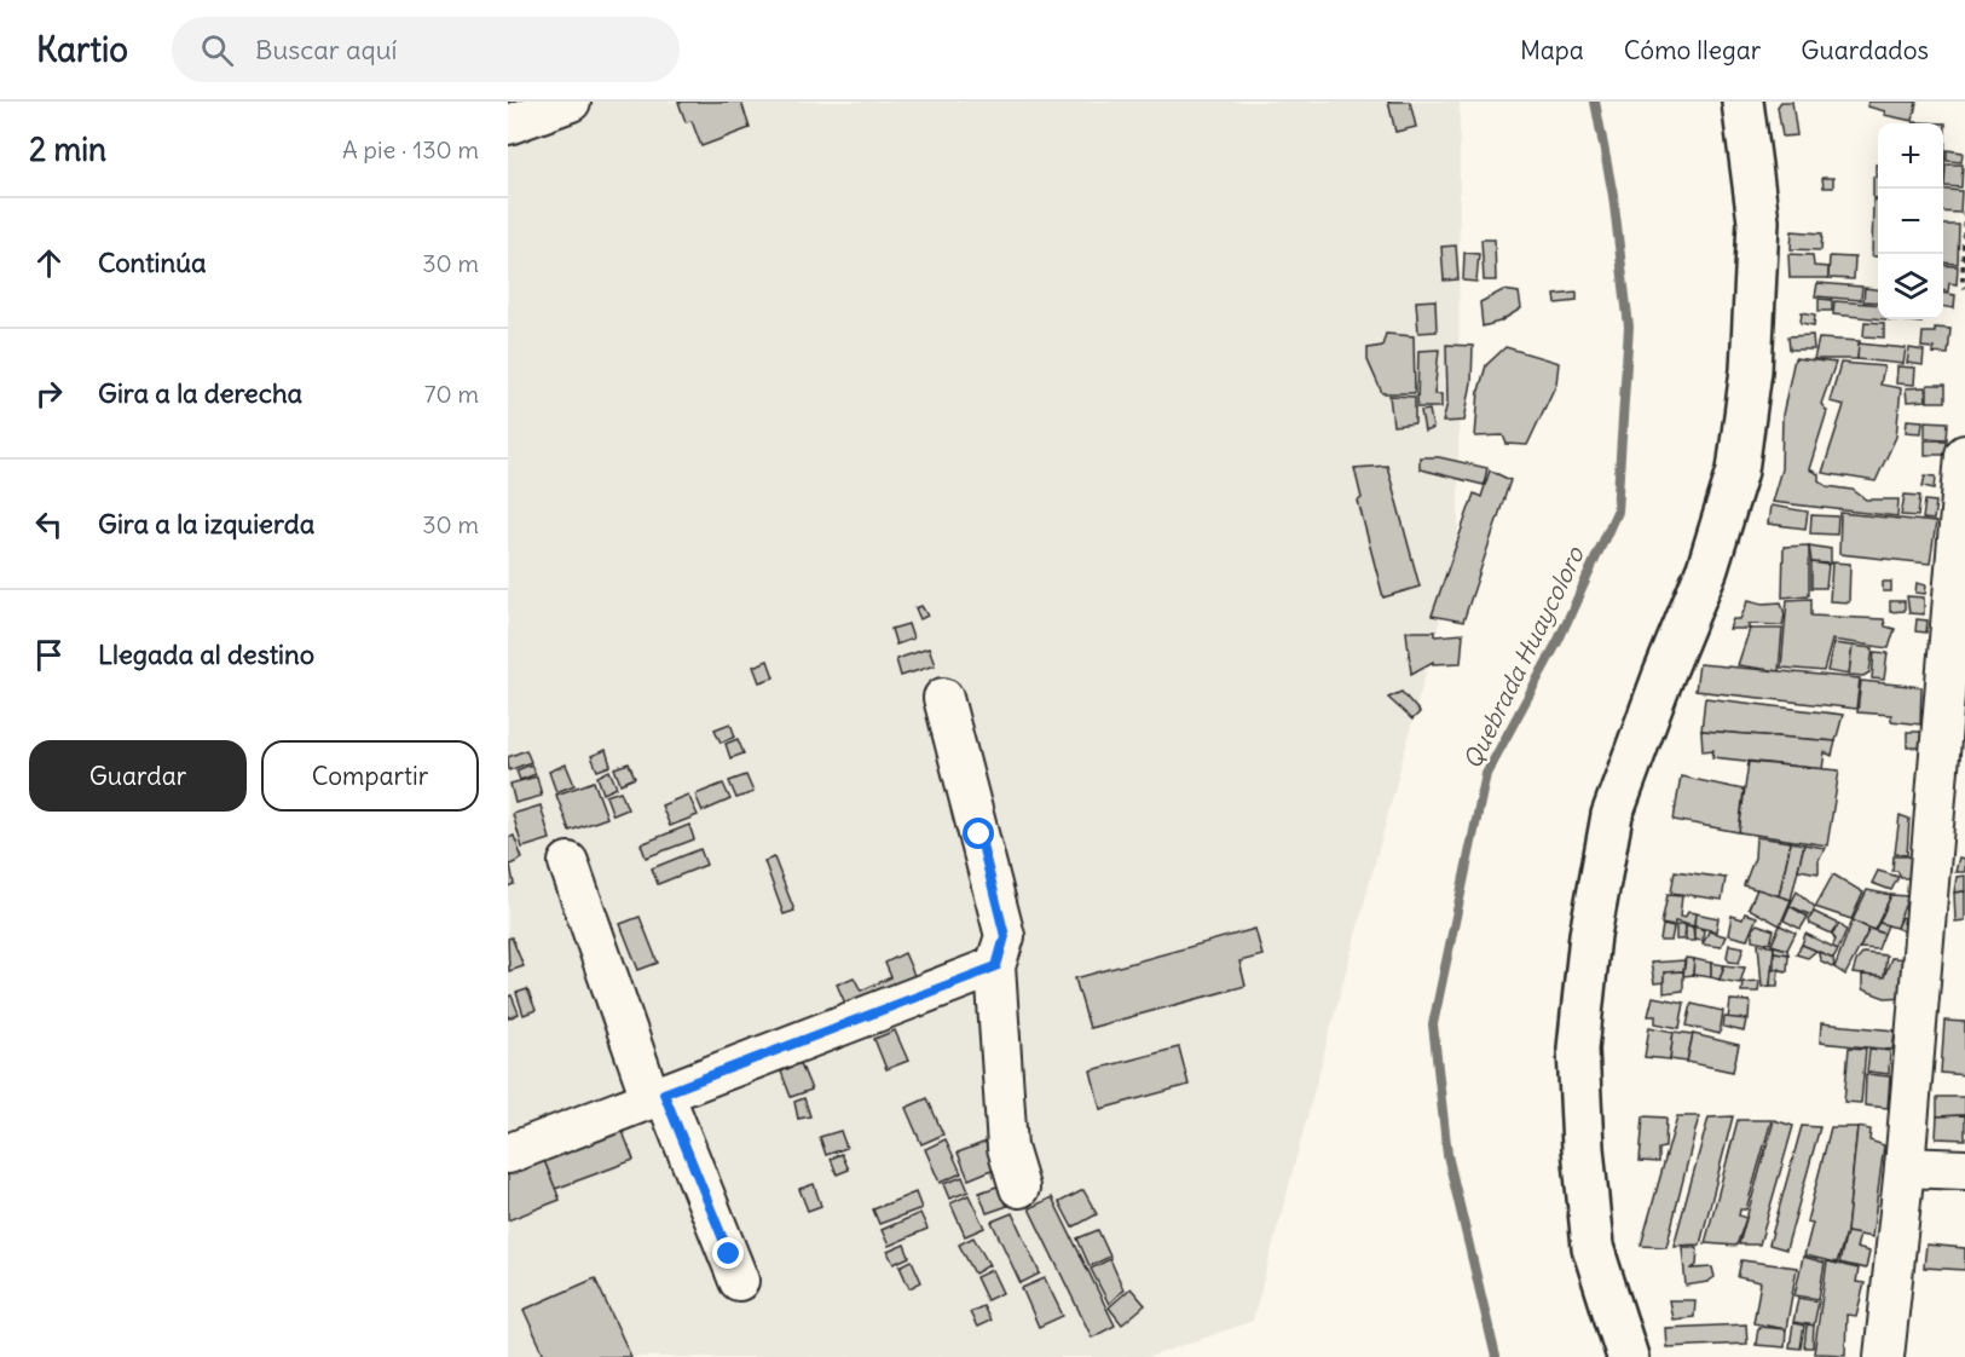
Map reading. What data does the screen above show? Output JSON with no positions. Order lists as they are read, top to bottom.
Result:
{
  "water": ["Quebrada Huaycoloro"],
  "page": {
    "header": "Kartio",
    "search": "Buscar aquí",
    "nav": ["Mapa", "Cómo llegar", "Guardados"],
    "heading": ["2 min", "A pie · 130 m"],
    "map_buttons": ["+", "−"],
    "list": [
      ["Continúa", "30 m"],
      ["Gira a la derecha", "70 m"],
      ["Gira a la izquierda", "30 m"],
      "Llegada al destino"
    ],
    "buttons": ["Guardar", "Compartir"]
  }
}
